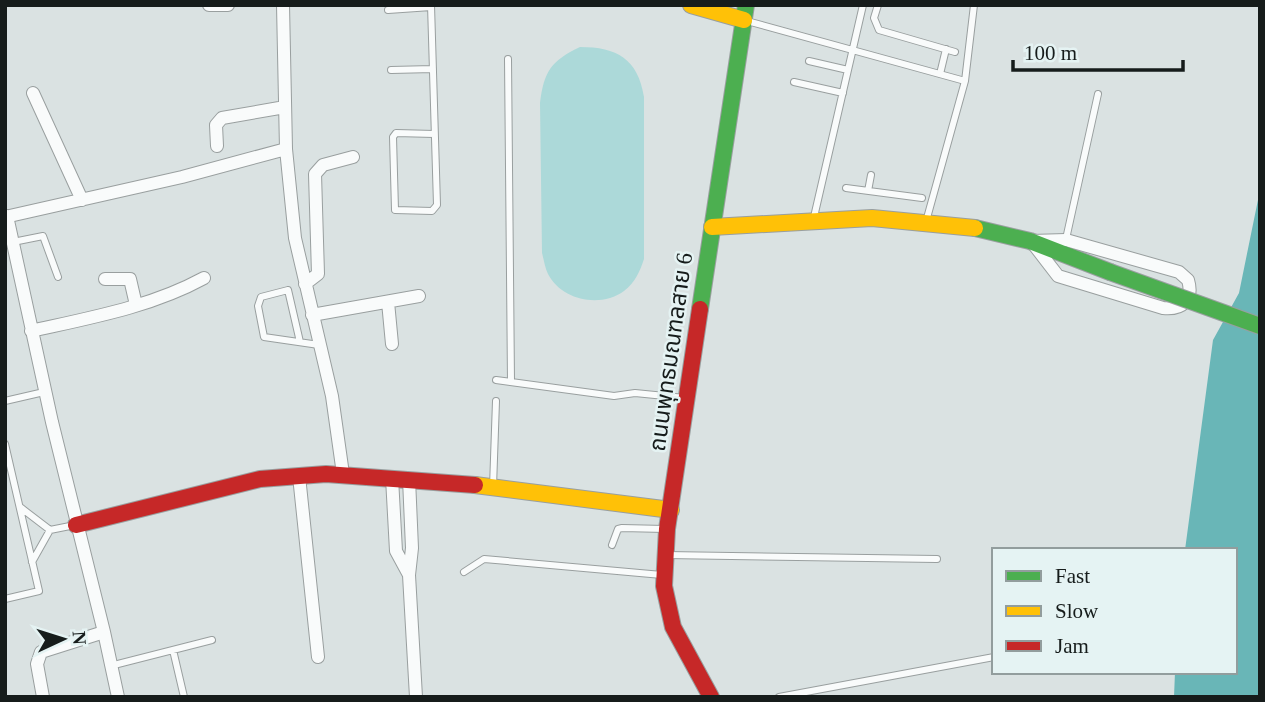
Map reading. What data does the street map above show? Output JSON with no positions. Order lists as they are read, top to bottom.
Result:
{
  "streets": {
    "street": ["ถนนพุทธมณฑลสาย 6"]
  },
  "legend": ["Fast", "Slow", "Jam"],
  "scale_bar": "100 m",
  "north": "right"
}
